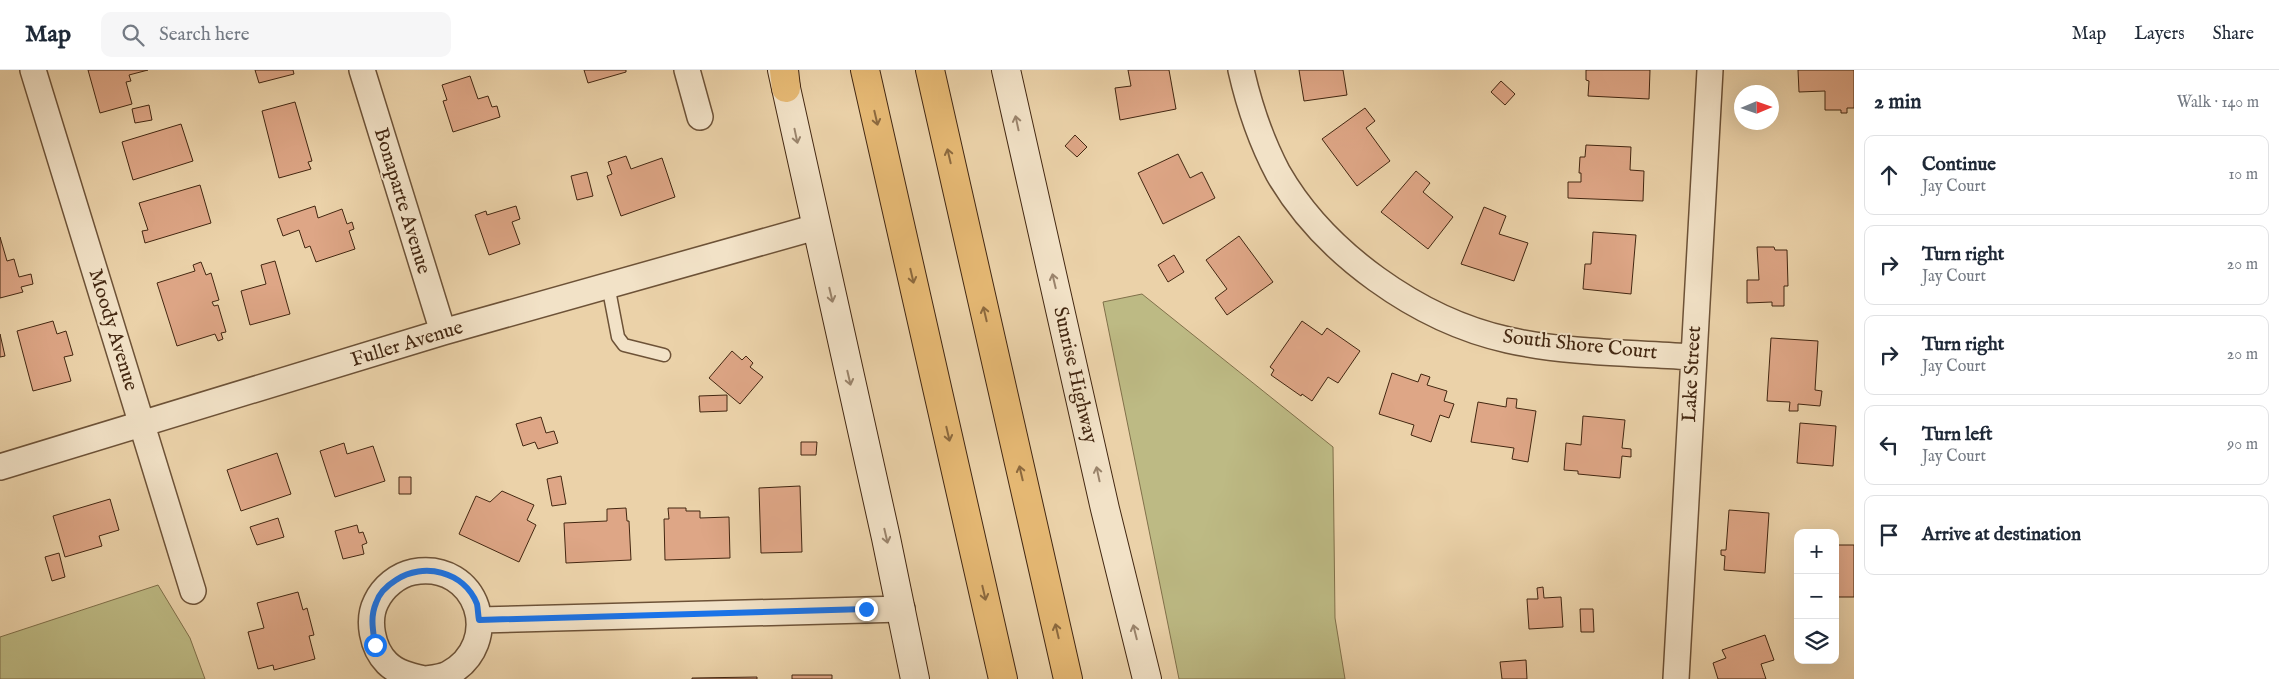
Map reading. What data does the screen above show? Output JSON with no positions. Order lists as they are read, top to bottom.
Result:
{
  "streets": {
    "main road": ["Sunrise Highway"],
    "street": [
      "Bonaparte Avenue",
      "Moody Avenue",
      "Fuller Avenue",
      "South Shore Court",
      "Lake Street"
    ]
  },
  "crossings": [
    ["Bonaparte Avenue", "Fuller Avenue"],
    ["Moody Avenue", "Fuller Avenue"],
    ["South Shore Court", "Lake Street"]
  ],
  "north": "right",
  "page": {
    "header": "Map",
    "search": "Search here",
    "nav": ["Map", "Layers", "Share"],
    "heading": ["2 min", "Walk · 140 m"],
    "list": [
      ["Continue", "Jay Court", "10 m"],
      ["Turn right", "Jay Court", "20 m"],
      ["Turn right", "Jay Court", "20 m"],
      ["Turn left", "Jay Court", "90 m"],
      "Arrive at destination"
    ],
    "map_buttons": ["+", "−"]
  }
}
